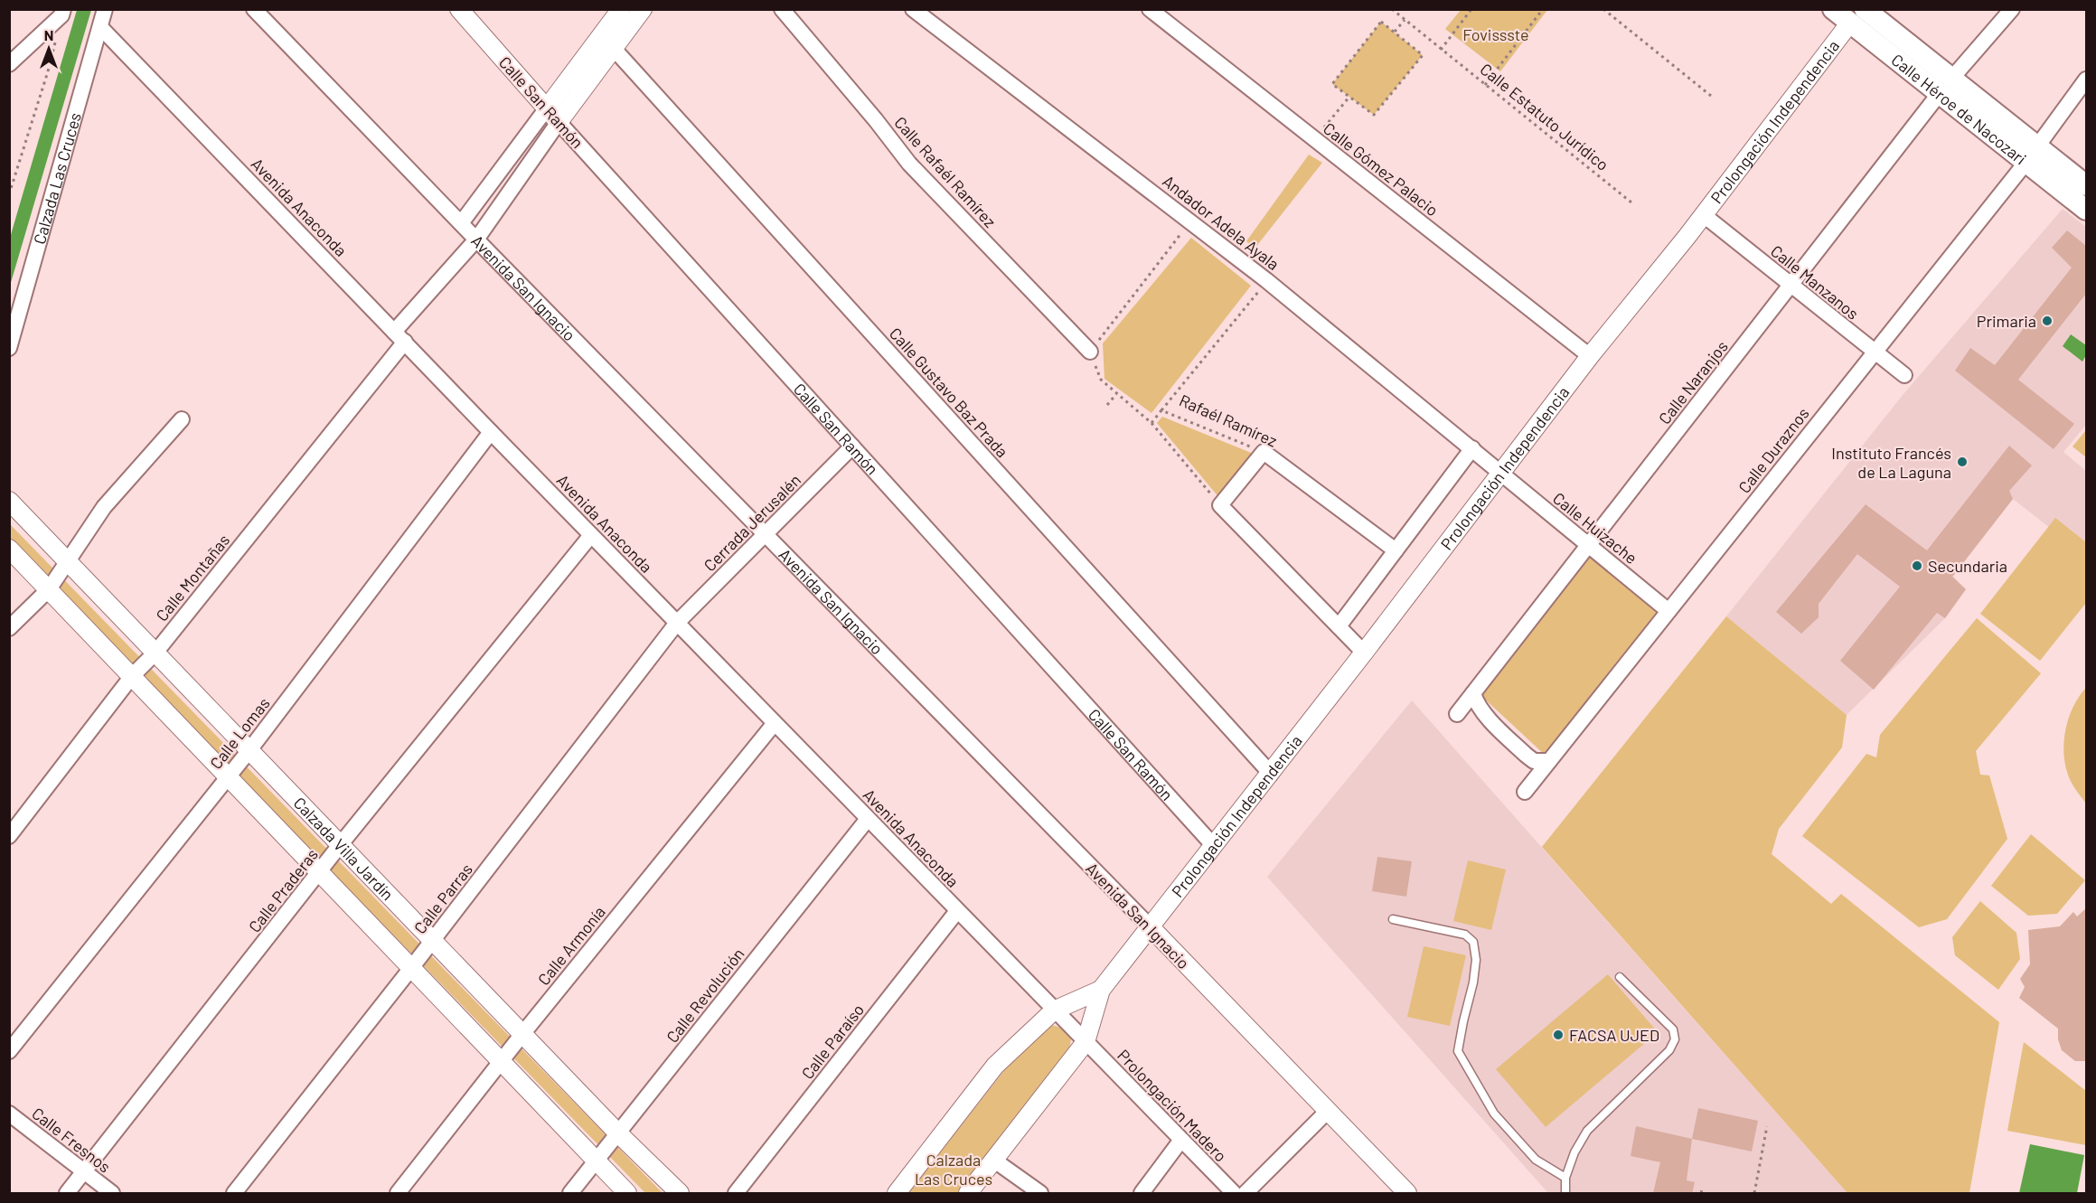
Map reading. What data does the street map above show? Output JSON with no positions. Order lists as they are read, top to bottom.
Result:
{
  "streets": {
    "main road": ["Calle Héroe de Nacozari"],
    "street": [
      "Calle San Ramón",
      "Prolongación Independencia",
      "Calle Gómez Palacio",
      "Calle Rafaél Ramírez",
      "Calzada Las Cruces",
      "Avenida Anaconda",
      "Andador Adela Ayala",
      "Calle Manzanos",
      "Avenida San Ignacio",
      "Calle Naranjos",
      "Calle Gustavo Baz Prada",
      "Rafaél Ramírez",
      "Calle Duraznos",
      "Cerrada Jerusalén",
      "Calle Huizache",
      "Calle Montañas",
      "Calle Lomas",
      "Calzada Villa Jardín",
      "Calle Praderas",
      "Calle Parras",
      "Calle Armonía",
      "Calle Revolución",
      "Calle Paraíso",
      "Prolongación Madero",
      "Calle Fresnos"
    ],
    "path": ["Calle Estatuto Jurídico"]
  },
  "crossings": [
    ["Calle San Ramón", "Prolongación Independencia"],
    ["Calle San Ramón", "Cerrada Jerusalén"],
    ["Calle San Ramón", "Calle Montañas"],
    ["Calle Héroe de Nacozari", "Prolongación Independencia"],
    ["Calle Héroe de Nacozari", "Calle Naranjos"],
    ["Calle Héroe de Nacozari", "Calle Duraznos"],
    ["Prolongación Independencia", "Calle Gómez Palacio"],
    ["Prolongación Independencia", "Andador Adela Ayala"],
    ["Prolongación Independencia", "Calle Manzanos"],
    ["Prolongación Independencia", "Avenida San Ignacio"],
    ["Prolongación Independencia", "Calle Gustavo Baz Prada"],
    ["Prolongación Independencia", "Calle Huizache"],
    ["Calzada Las Cruces", "Avenida Anaconda"],
    ["Avenida Anaconda", "Cerrada Jerusalén"],
    ["Avenida Anaconda", "Calle Montañas"],
    ["Avenida Anaconda", "Calle Lomas"],
    ["Avenida Anaconda", "Calle Praderas"],
    ["Avenida Anaconda", "Calle Parras"],
    ["Avenida Anaconda", "Calle Armonía"],
    ["Avenida Anaconda", "Calle Revolución"],
    ["Avenida Anaconda", "Calle Paraíso"],
    ["Avenida Anaconda", "Prolongación Madero"],
    ["Andador Adela Ayala", "Calle Huizache"],
    ["Calle Manzanos", "Calle Naranjos"],
    ["Calle Manzanos", "Calle Duraznos"],
    ["Avenida San Ignacio", "Cerrada Jerusalén"],
    ["Avenida San Ignacio", "Calle Montañas"],
    ["Calle Naranjos", "Calle Huizache"],
    ["Calle Duraznos", "Calle Huizache"],
    ["Cerrada Jerusalén", "Calle Parras"],
    ["Calle Montañas", "Calzada Villa Jardín"],
    ["Calle Lomas", "Calzada Villa Jardín"],
    ["Calzada Villa Jardín", "Calle Praderas"],
    ["Calzada Villa Jardín", "Calle Parras"],
    ["Calzada Villa Jardín", "Calle Armonía"],
    ["Calzada Villa Jardín", "Calle Revolución"],
    ["Calle Praderas", "Calle Fresnos"]
  ],
  "parks": ["Fovissste", "Calzada Las Cruces"],
  "places": [
    "Primaria",
    "Instituto Francés de La Laguna",
    "Secundaria",
    "FACSA UJED"
  ],
  "north": "top"
}
